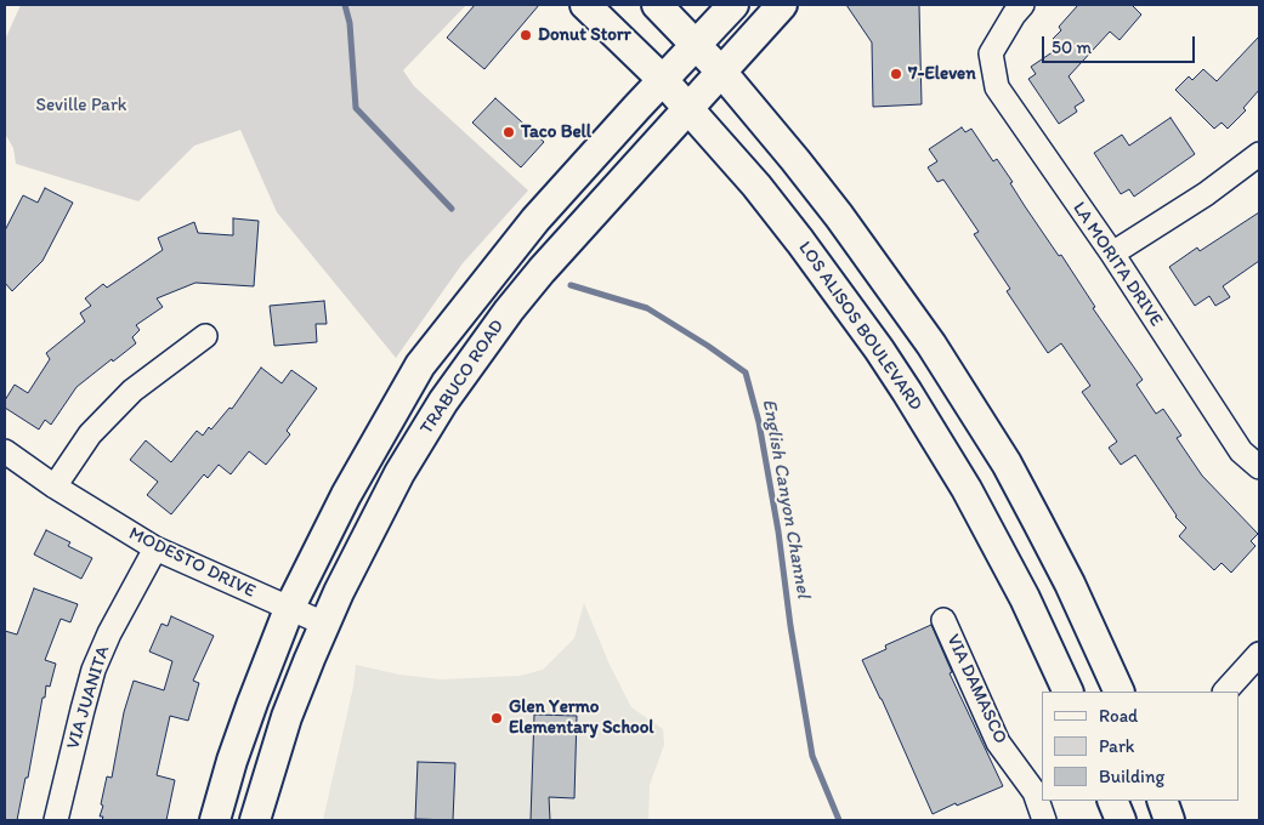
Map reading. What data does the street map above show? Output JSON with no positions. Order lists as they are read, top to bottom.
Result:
{
  "streets": {
    "main road": ["LOS ALISOS BOULEVARD", "TRABUCO ROAD"],
    "street": [
      "LA MORITA DRIVE",
      "MODESTO DRIVE",
      "VIA DAMASCO",
      "VIA JUANITA"
    ]
  },
  "crossings": [
    ["LOS ALISOS BOULEVARD", "TRABUCO ROAD"],
    ["TRABUCO ROAD", "MODESTO DRIVE"],
    ["MODESTO DRIVE", "VIA JUANITA"]
  ],
  "water": ["English Canyon Channel"],
  "parks": ["Seville Park"],
  "places": [
    "Donut Storr",
    "7-Eleven",
    "Taco Bell",
    "Glen Yermo Elementary School"
  ],
  "legend": ["Road", "Park", "Building"],
  "scale_bar": "50 m"
}
